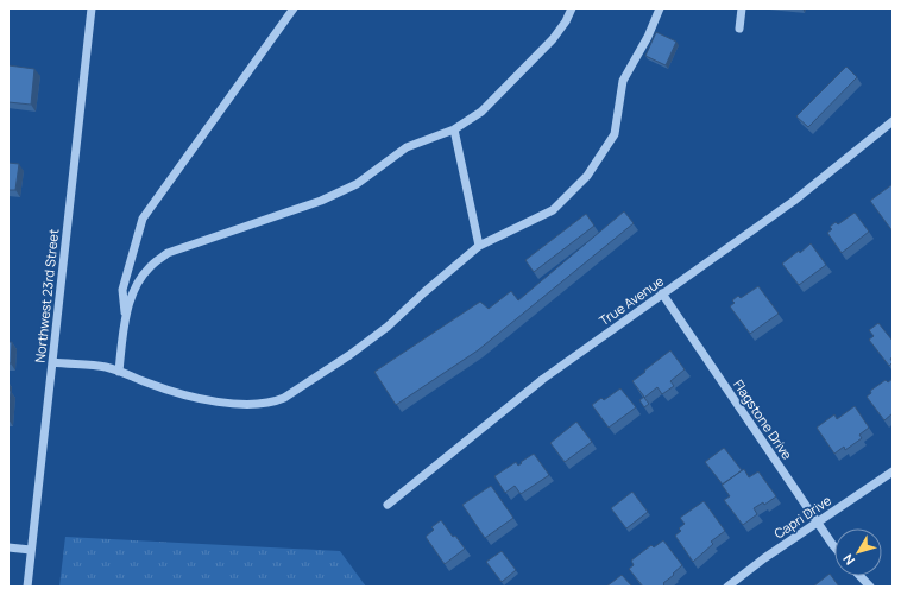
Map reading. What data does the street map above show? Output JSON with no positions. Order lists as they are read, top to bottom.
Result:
{
  "streets": {
    "street": [
      "Northwest 23rd Street",
      "True Avenue",
      "Flagstone Drive",
      "Capri Drive"
    ]
  },
  "crossings": [
    ["True Avenue", "Flagstone Drive"],
    ["Flagstone Drive", "Capri Drive"]
  ],
  "north": "bottom left"
}
